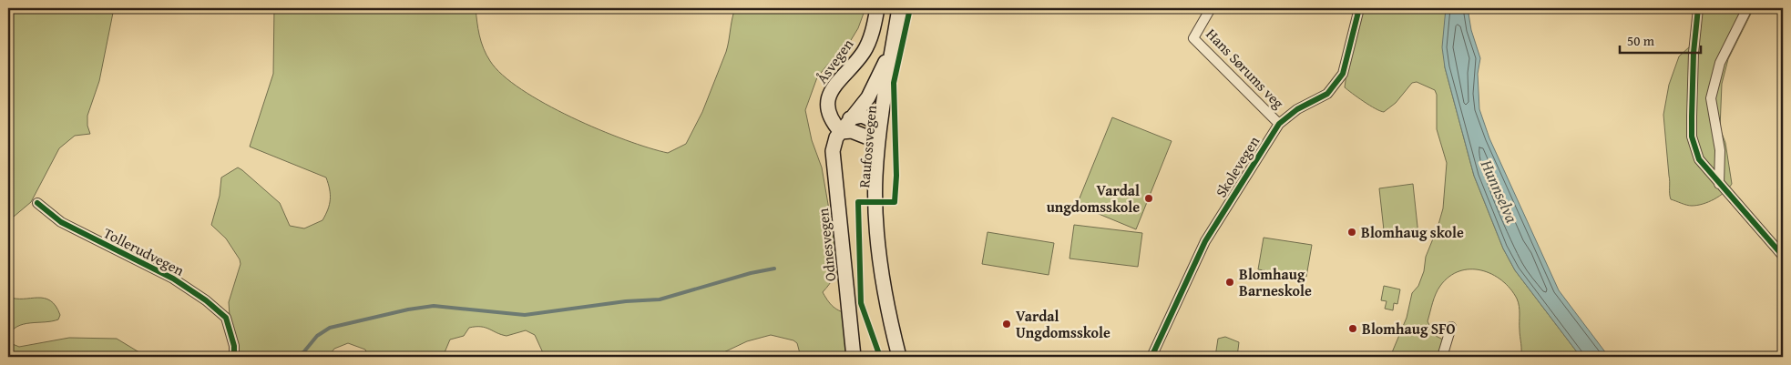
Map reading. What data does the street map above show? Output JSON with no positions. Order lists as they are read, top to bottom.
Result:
{
  "streets": {
    "main road": ["Åsvegen", "Raufossvegen", "Odnesvegen"],
    "street": ["Hans Sørums veg", "Skolevegen", "Tollerudvegen"]
  },
  "crossings": [
    ["Åsvegen", "Odnesvegen"],
    ["Hans Sørums veg", "Skolevegen"],
    ["Raufossvegen", "Odnesvegen"]
  ],
  "water": ["Hunnselva"],
  "places": [
    "Vardal ungdomsskole",
    "Blomhaug skole",
    "Blomhaug Barneskole",
    "Vardal Ungdomsskole",
    "Blomhaug SFO"
  ],
  "scale_bar": "50 m"
}
